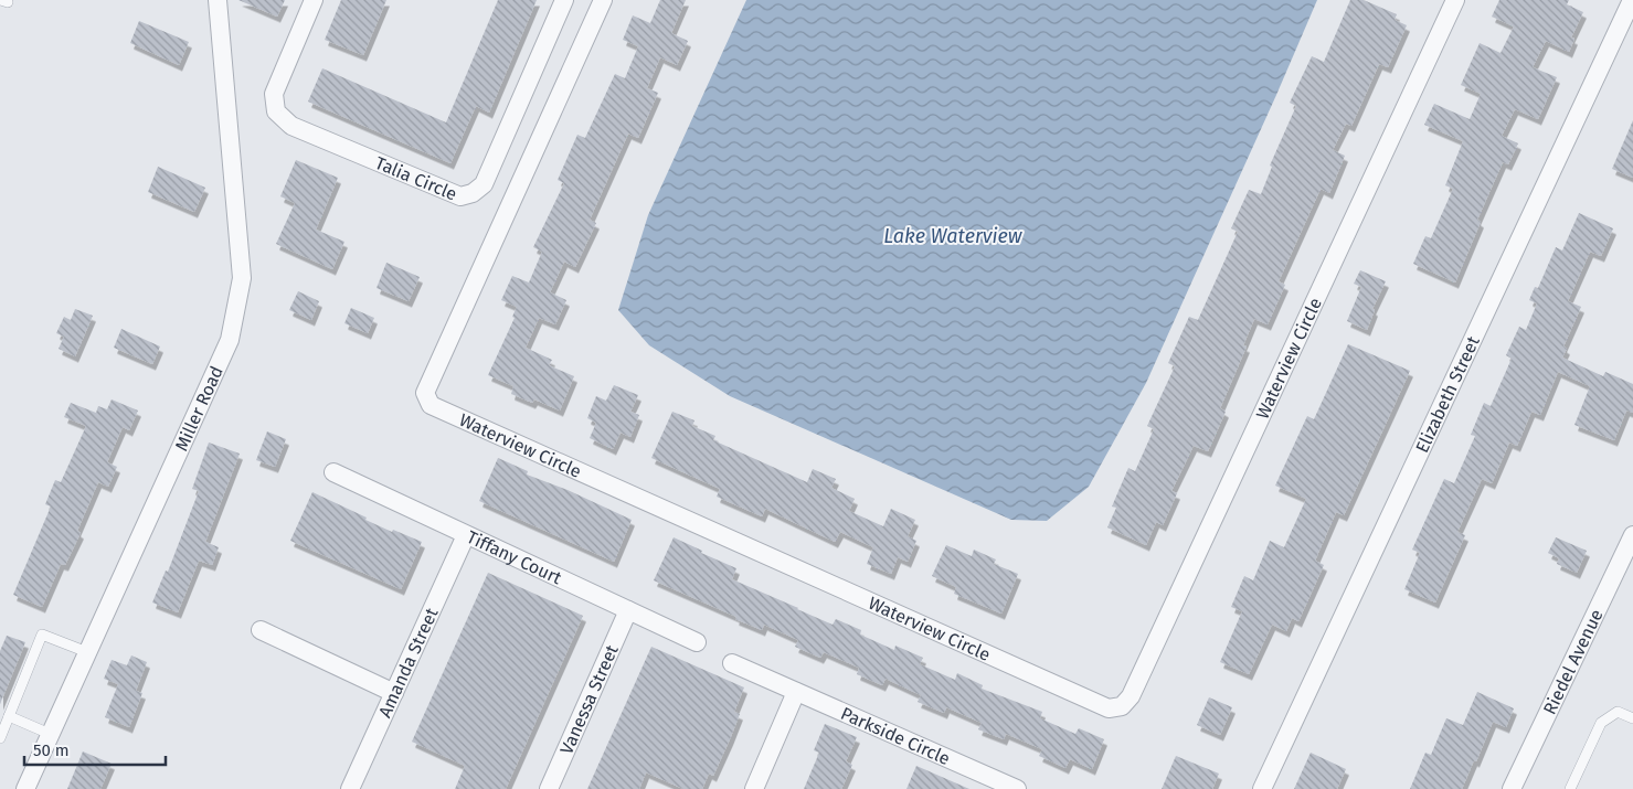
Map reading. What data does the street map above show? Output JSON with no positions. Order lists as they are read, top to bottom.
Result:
{
  "streets": {
    "street": [
      "Talia Circle",
      "Waterview Circle",
      "Elizabeth Street",
      "Miller Road",
      "Tiffany Court",
      "Amanda Street",
      "Riedel Avenue",
      "Vanessa Street",
      "Parkside Circle"
    ]
  },
  "crossings": [
    ["Tiffany Court", "Amanda Street"],
    ["Tiffany Court", "Vanessa Street"]
  ],
  "water": ["Lake Waterview"],
  "scale_bar": "50 m"
}
